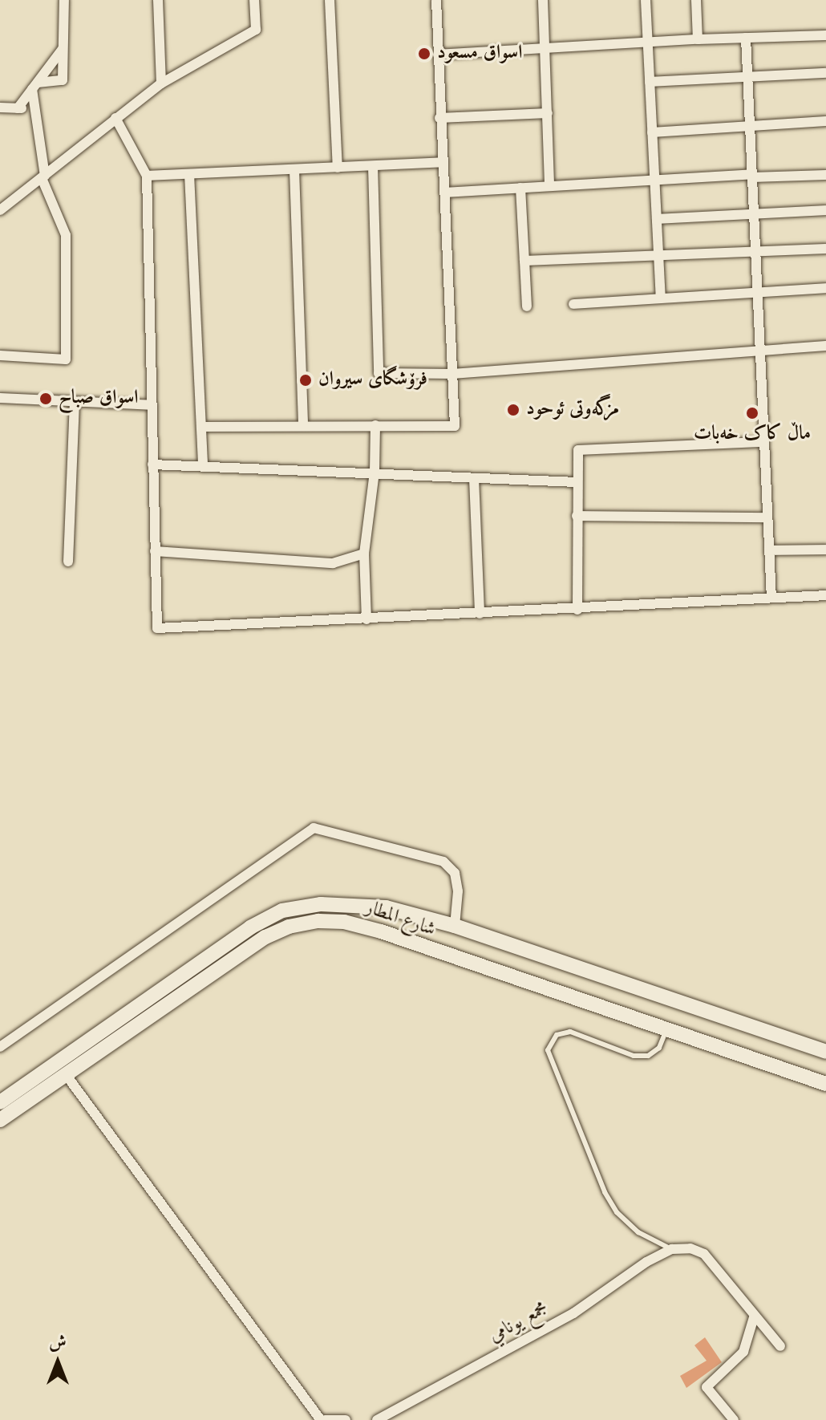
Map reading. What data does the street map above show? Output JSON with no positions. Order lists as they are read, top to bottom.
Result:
{
  "streets": {
    "main road": ["شارع المطار"],
    "street": ["مجمع يونامي"]
  },
  "places": [
    "اسواق مسعود",
    "فرۆشگای سیروان",
    "اسواق صباح",
    "مزگەوتی ئوحود",
    "ماڵ کاک خەبات"
  ],
  "north": "top"
}
